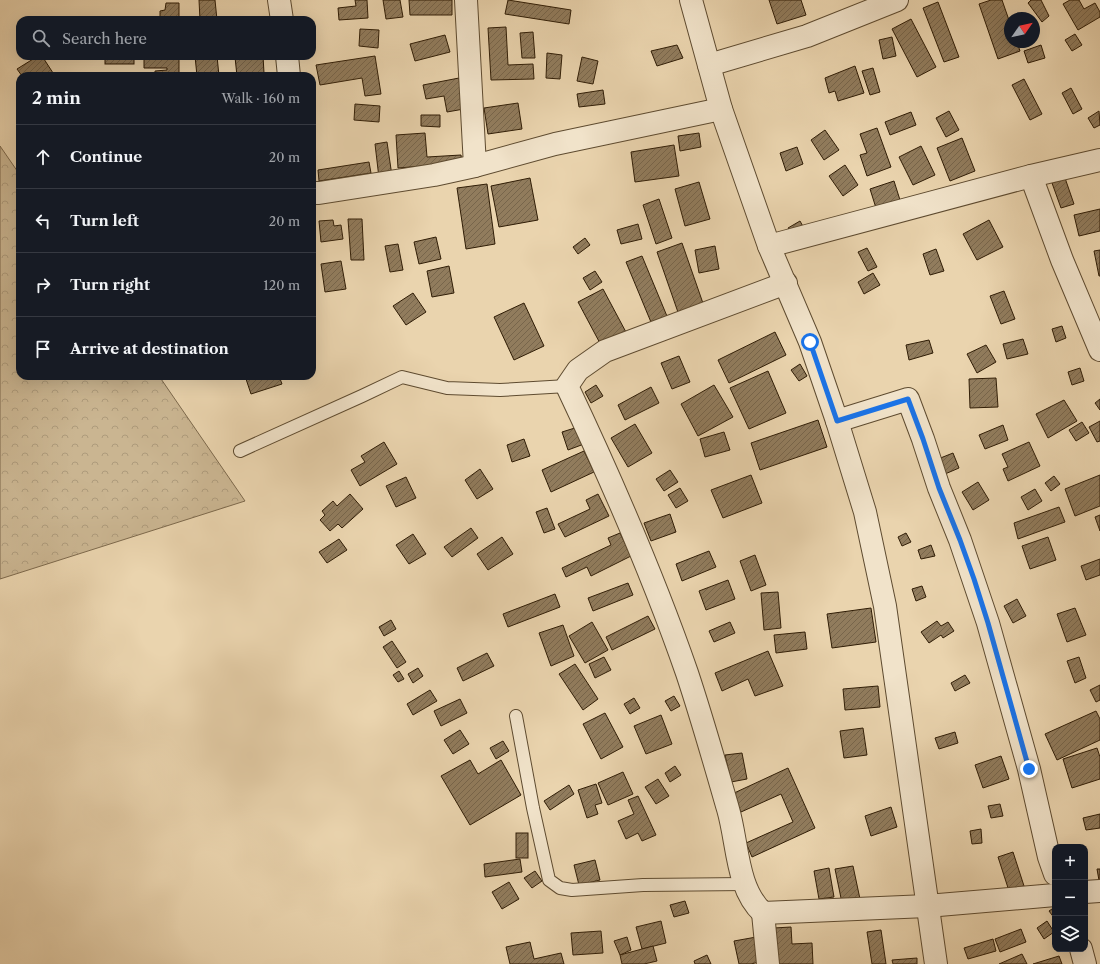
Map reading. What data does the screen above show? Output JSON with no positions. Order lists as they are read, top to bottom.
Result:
{
  "north": "top right",
  "page": {
    "search": "Search here",
    "heading": ["2 min", "Walk · 160 m"],
    "list": [
      ["Continue", "20 m"],
      ["Turn left", "20 m"],
      ["Turn right", "120 m"],
      "Arrive at destination"
    ],
    "map_buttons": ["+", "−"]
  }
}
